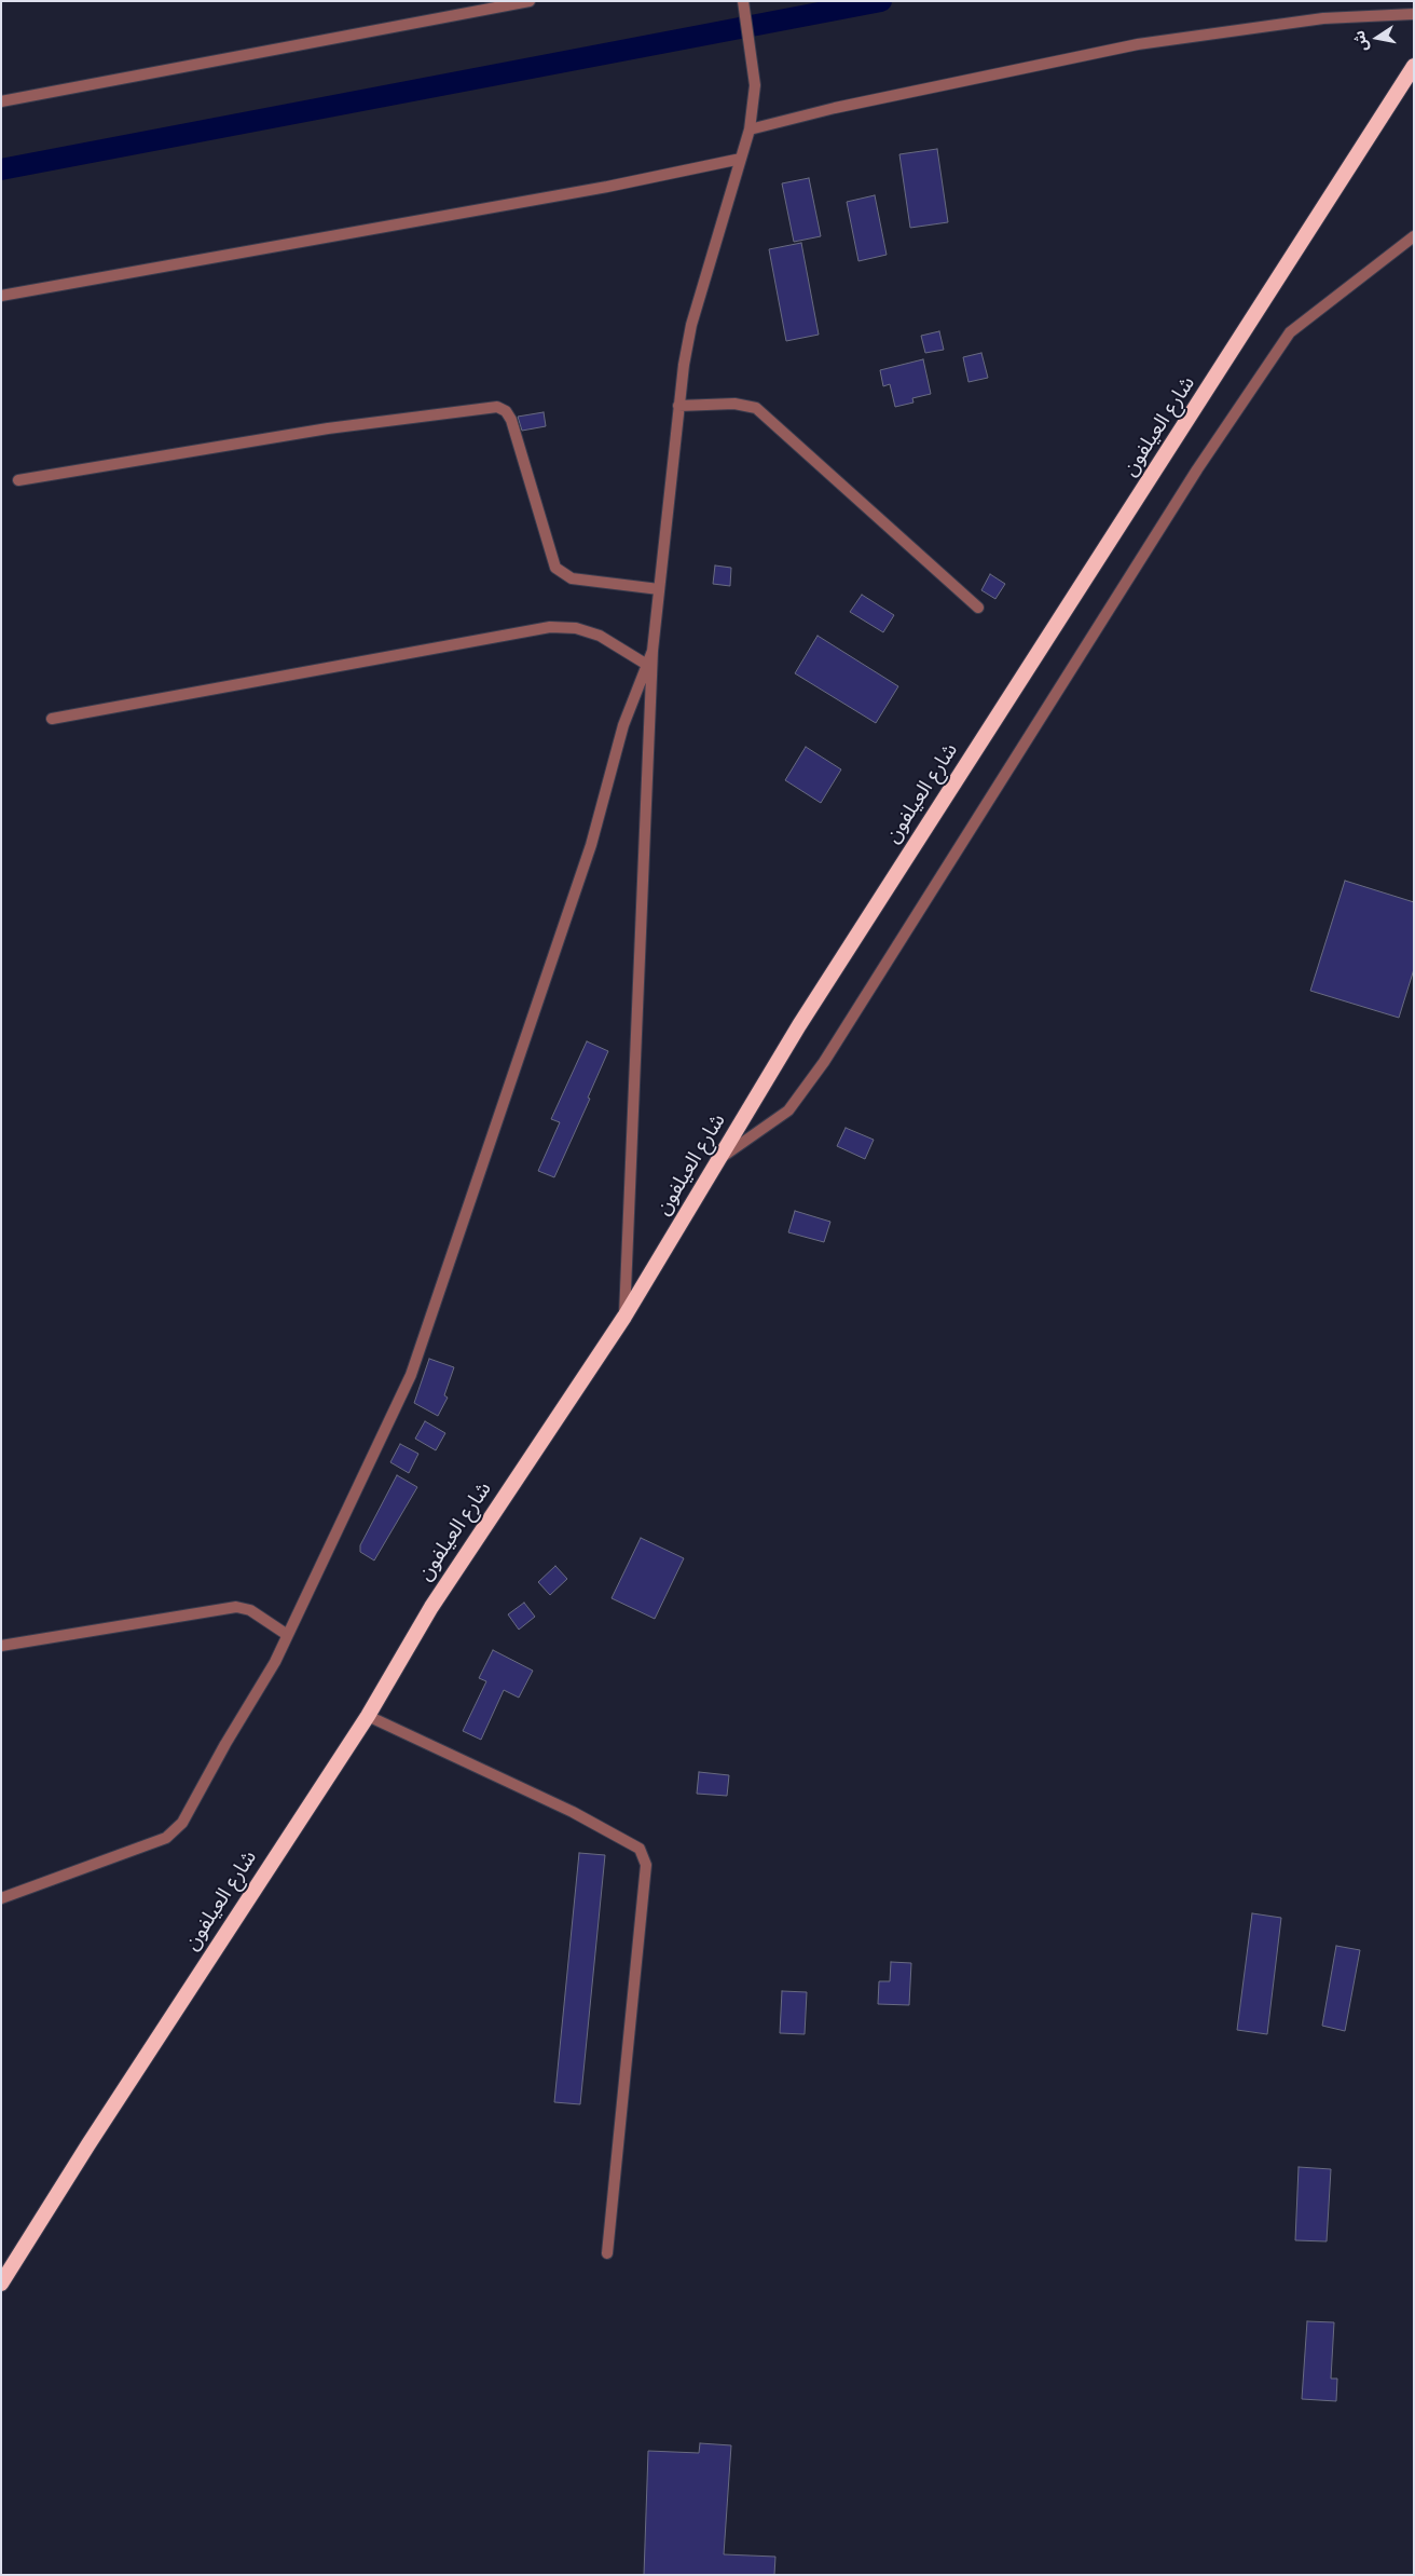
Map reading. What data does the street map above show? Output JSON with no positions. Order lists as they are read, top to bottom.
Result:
{
  "streets": {
    "highway": ["شارع العيلفون"]
  },
  "north": "left"
}
